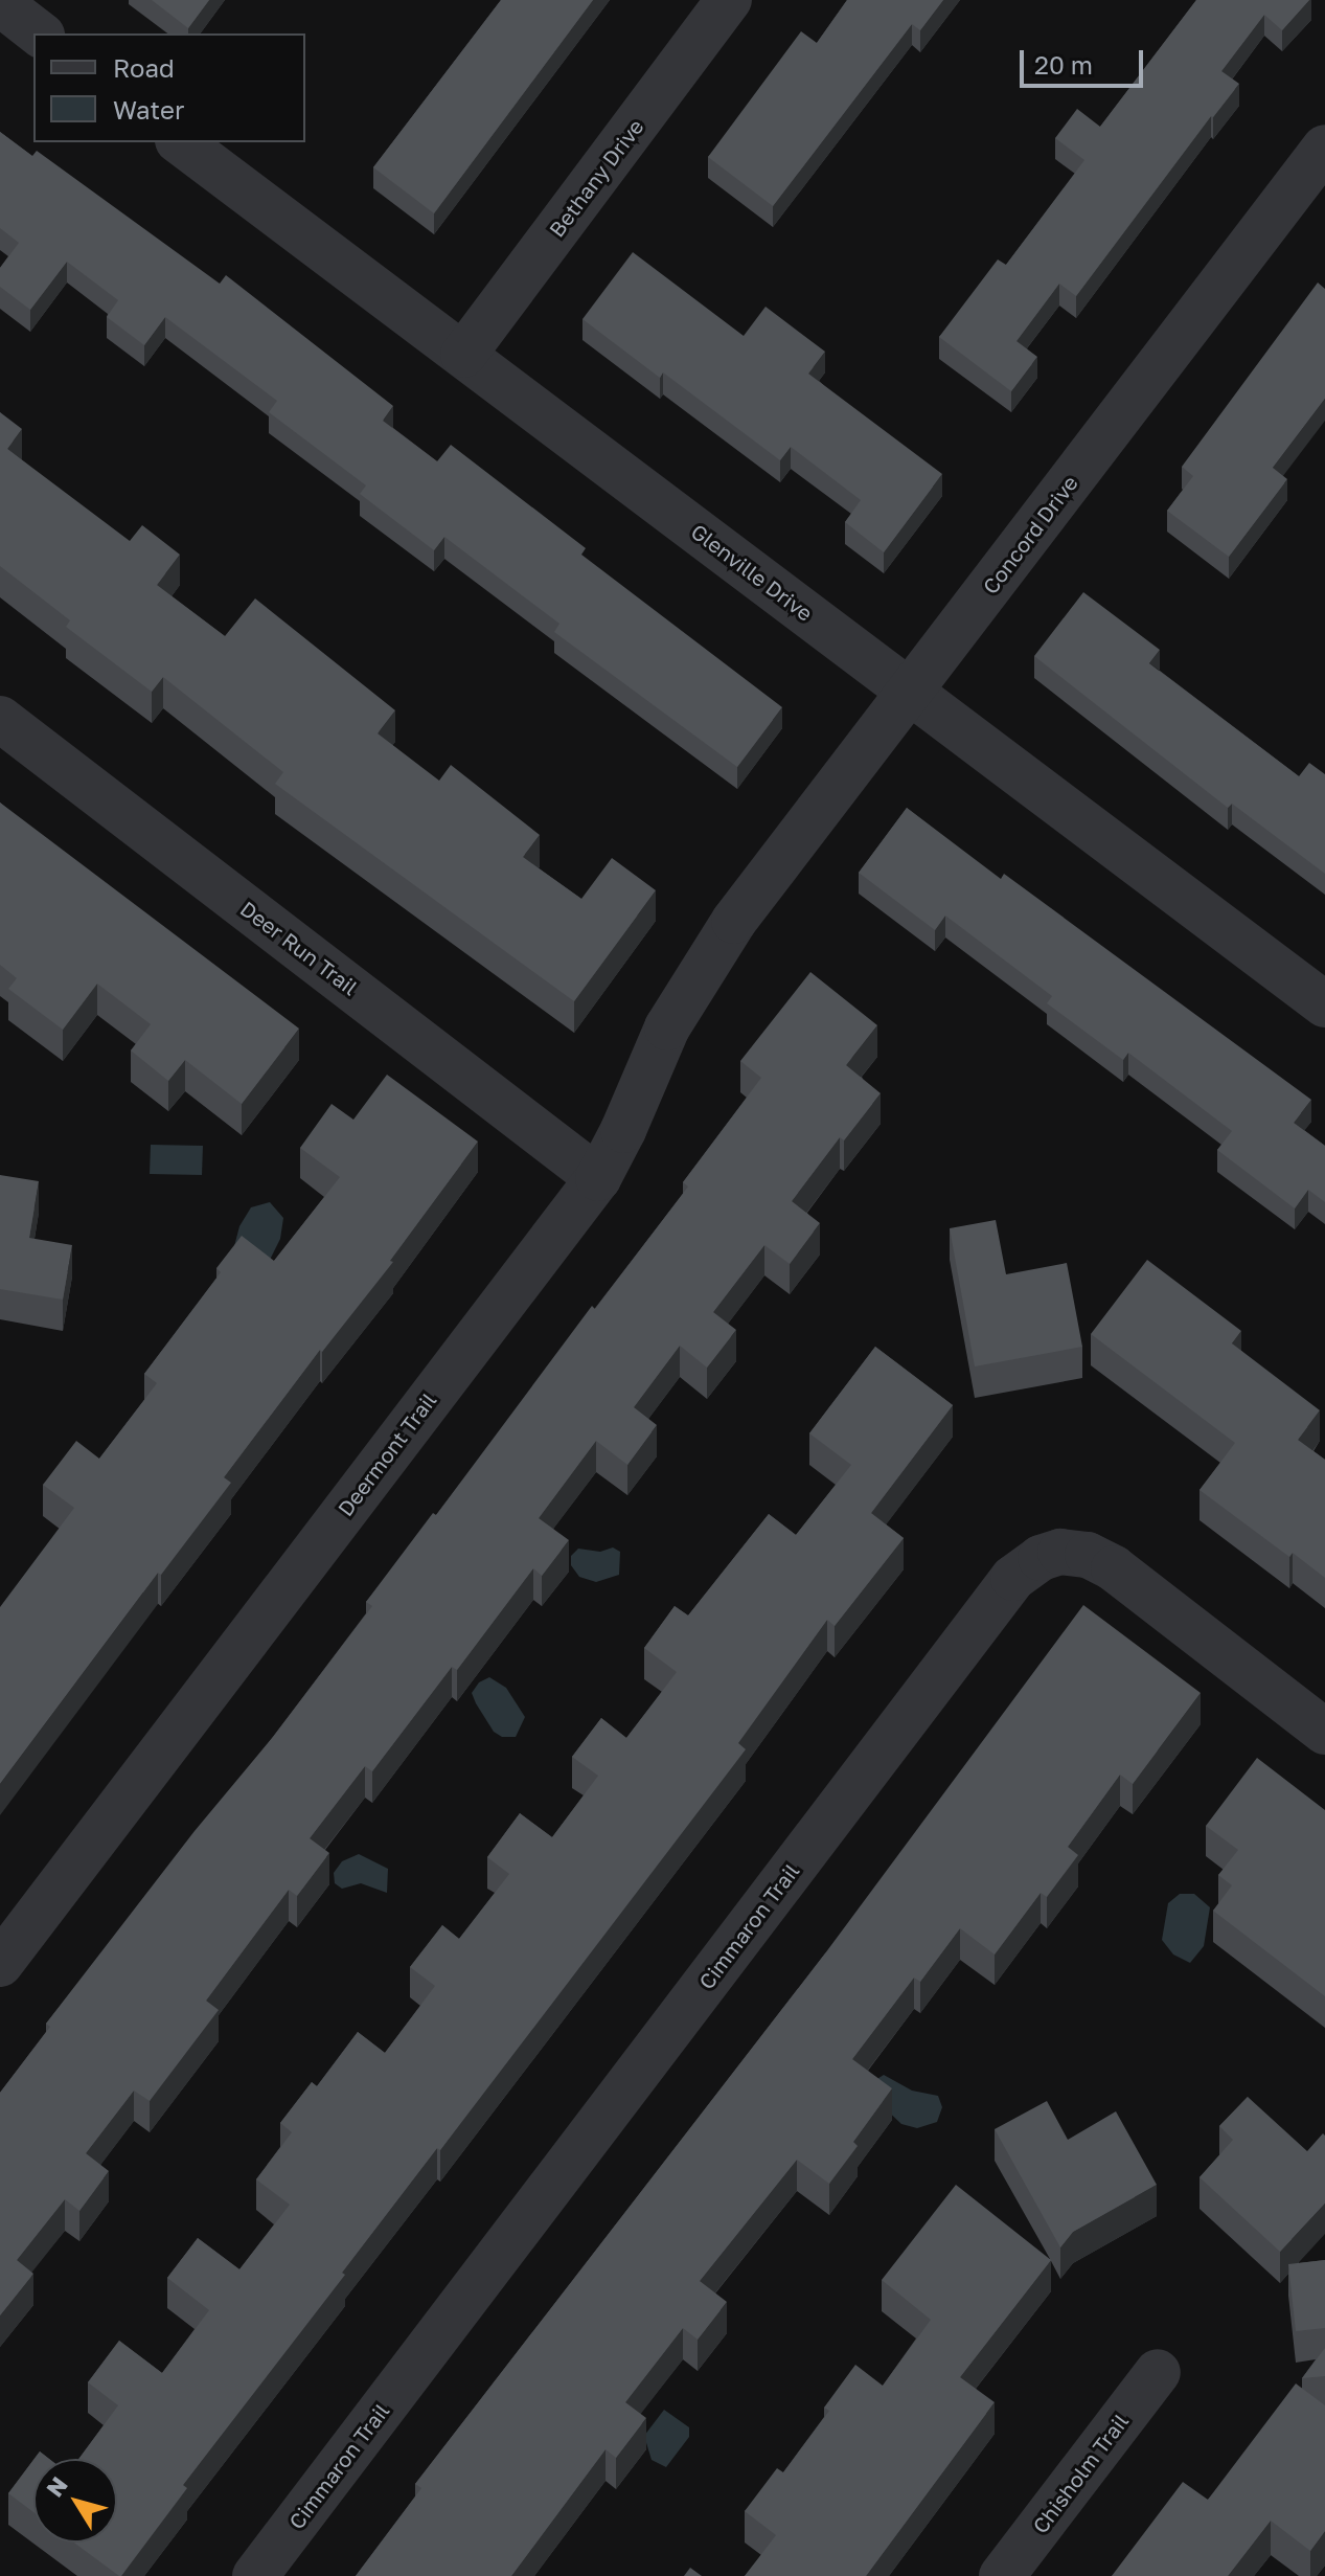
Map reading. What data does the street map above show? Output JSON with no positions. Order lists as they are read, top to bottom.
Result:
{
  "streets": {
    "street": [
      "Bethany Drive",
      "Concord Drive",
      "Glenville Drive",
      "Deer Run Trail",
      "Deermont Trail",
      "Cimmaron Trail",
      "Chisholm Trail"
    ]
  },
  "crossings": [
    ["Bethany Drive", "Glenville Drive"],
    ["Concord Drive", "Glenville Drive"],
    ["Concord Drive", "Deermont Trail"],
    ["Deer Run Trail", "Deermont Trail"]
  ],
  "legend": ["Road", "Water"],
  "scale_bar": "20 m",
  "north": "top left"
}
